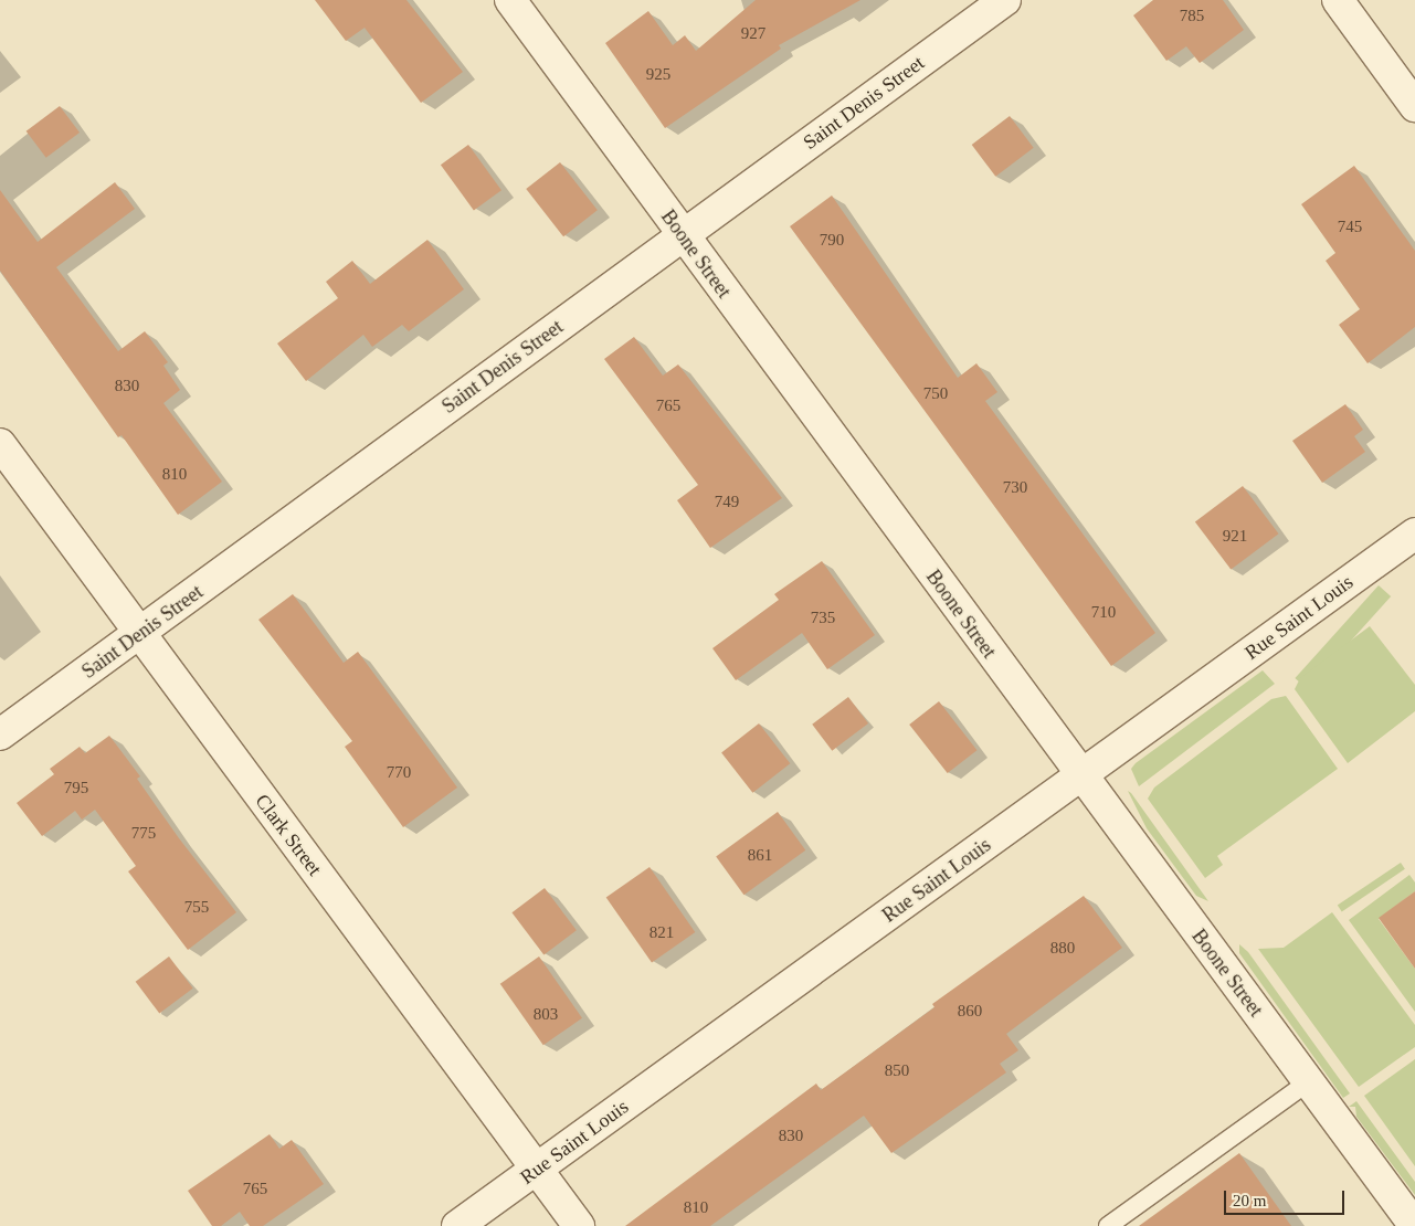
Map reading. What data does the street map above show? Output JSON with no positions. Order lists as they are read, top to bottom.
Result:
{
  "streets": {
    "street": [
      "Saint Denis Street",
      "Boone Street",
      "Rue Saint Louis",
      "Clark Street"
    ]
  },
  "crossings": [
    ["Saint Denis Street", "Boone Street"],
    ["Saint Denis Street", "Clark Street"],
    ["Boone Street", "Rue Saint Louis"],
    ["Rue Saint Louis", "Clark Street"]
  ],
  "house_numbers": [
    "785",
    "927",
    "925",
    "745",
    "790",
    "830",
    "750",
    "765",
    "810",
    "730",
    "749",
    "921",
    "710",
    "735",
    "770",
    "795",
    "775",
    "861",
    "755",
    "821",
    "880",
    "860",
    "803",
    "850",
    "830",
    "765",
    "810"
  ],
  "scale_bar": "20 m"
}
